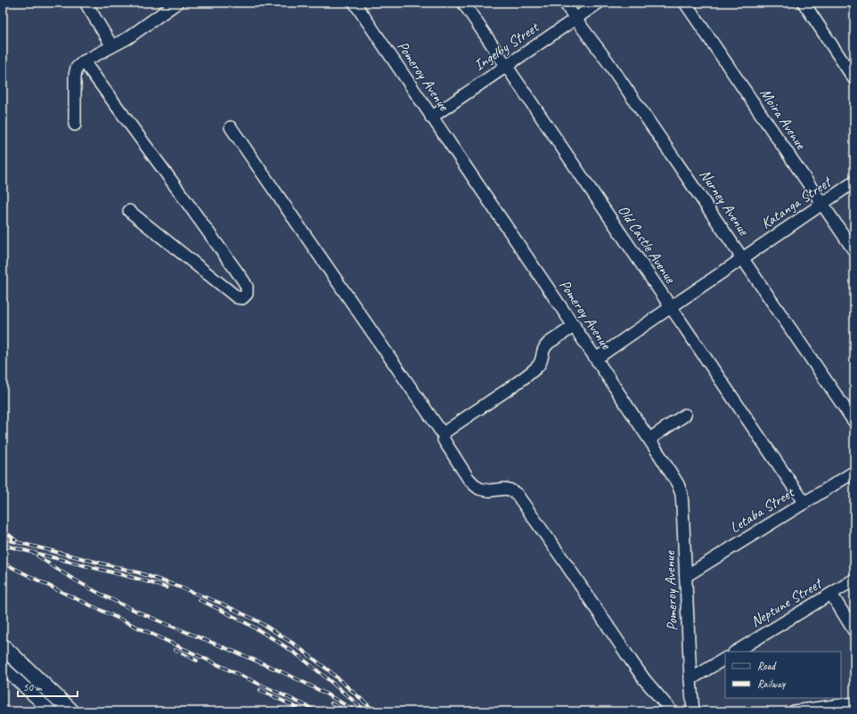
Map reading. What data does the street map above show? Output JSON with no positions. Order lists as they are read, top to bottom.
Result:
{
  "streets": {
    "street": [
      "Ingelby Street",
      "Pomeroy Avenue",
      "Moira Avenue",
      "Nurney Avenue",
      "Katanga Street",
      "Old Castle Avenue",
      "Letaba Street",
      "Neptune Street"
    ]
  },
  "crossings": [
    ["Ingelby Street", "Pomeroy Avenue"],
    ["Ingelby Street", "Nurney Avenue"],
    ["Ingelby Street", "Old Castle Avenue"],
    ["Pomeroy Avenue", "Katanga Street"],
    ["Pomeroy Avenue", "Letaba Street"],
    ["Moira Avenue", "Katanga Street"],
    ["Nurney Avenue", "Katanga Street"],
    ["Katanga Street", "Old Castle Avenue"],
    ["Old Castle Avenue", "Letaba Street"]
  ],
  "legend": ["Road", "Railway"],
  "scale_bar": "50 m"
}
